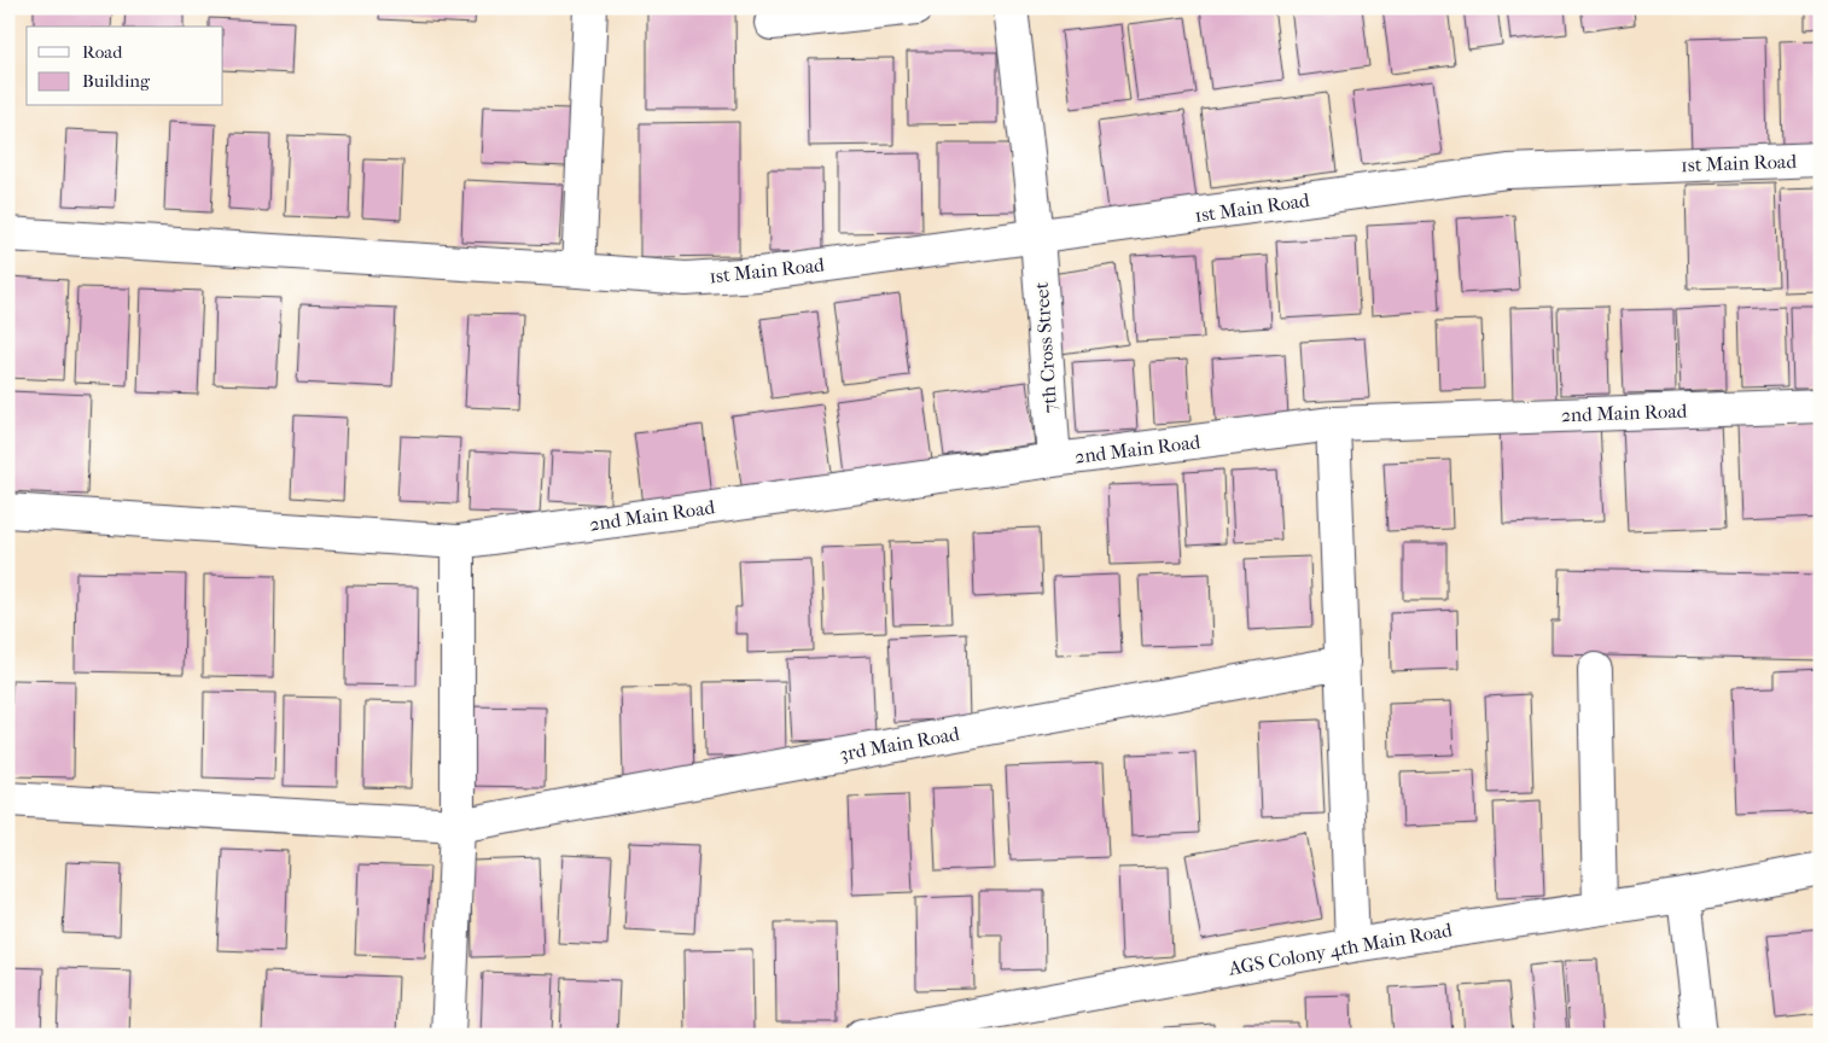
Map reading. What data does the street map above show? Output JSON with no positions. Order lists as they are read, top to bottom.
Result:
{
  "streets": {
    "street": [
      "1st Main Road",
      "7th Cross Street",
      "2nd Main Road",
      "3rd Main Road",
      "AGS Colony 4th Main Road"
    ]
  },
  "crossings": [
    ["1st Main Road", "7th Cross Street"],
    ["7th Cross Street", "2nd Main Road"]
  ],
  "legend": ["Road", "Building"]
}
